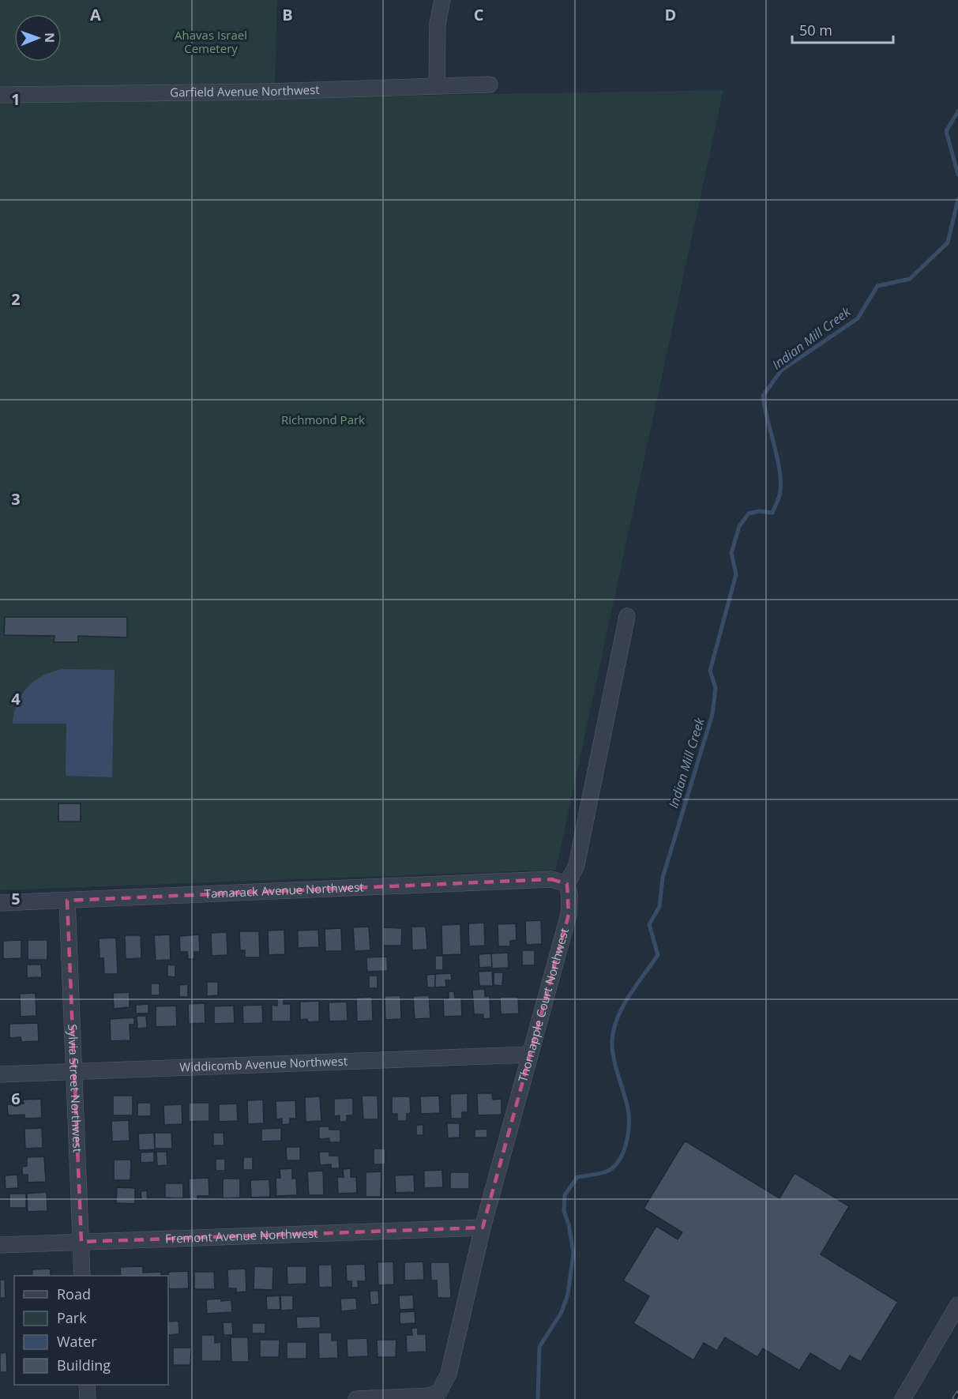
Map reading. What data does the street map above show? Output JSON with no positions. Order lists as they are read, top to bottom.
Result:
{
  "streets": {
    "street": [
      "Garfield Avenue Northwest",
      "Tamarack Avenue Northwest",
      "Thornapple Court Northwest",
      "Widdicomb Avenue Northwest",
      "Sylvia Street Northwest",
      "Fremont Avenue Northwest"
    ]
  },
  "crossings": [
    ["Tamarack Avenue Northwest", "Thornapple Court Northwest"],
    ["Tamarack Avenue Northwest", "Sylvia Street Northwest"],
    ["Thornapple Court Northwest", "Widdicomb Avenue Northwest"],
    ["Thornapple Court Northwest", "Fremont Avenue Northwest"],
    ["Widdicomb Avenue Northwest", "Sylvia Street Northwest"],
    ["Sylvia Street Northwest", "Fremont Avenue Northwest"]
  ],
  "water": ["Indian Mill Creek"],
  "parks": ["Ahavas Israel Cemetery", "Richmond Park"],
  "legend": [
    "Road",
    "Park",
    "Water",
    "Building"
  ],
  "scale_bar": "50 m",
  "north": "right",
  "grid": {
    "columns": [
      "A",
      "B",
      "C",
      "D"
    ],
    "rows": [
      "1",
      "2",
      "3",
      "4",
      "5",
      "6"
    ]
  }
}
